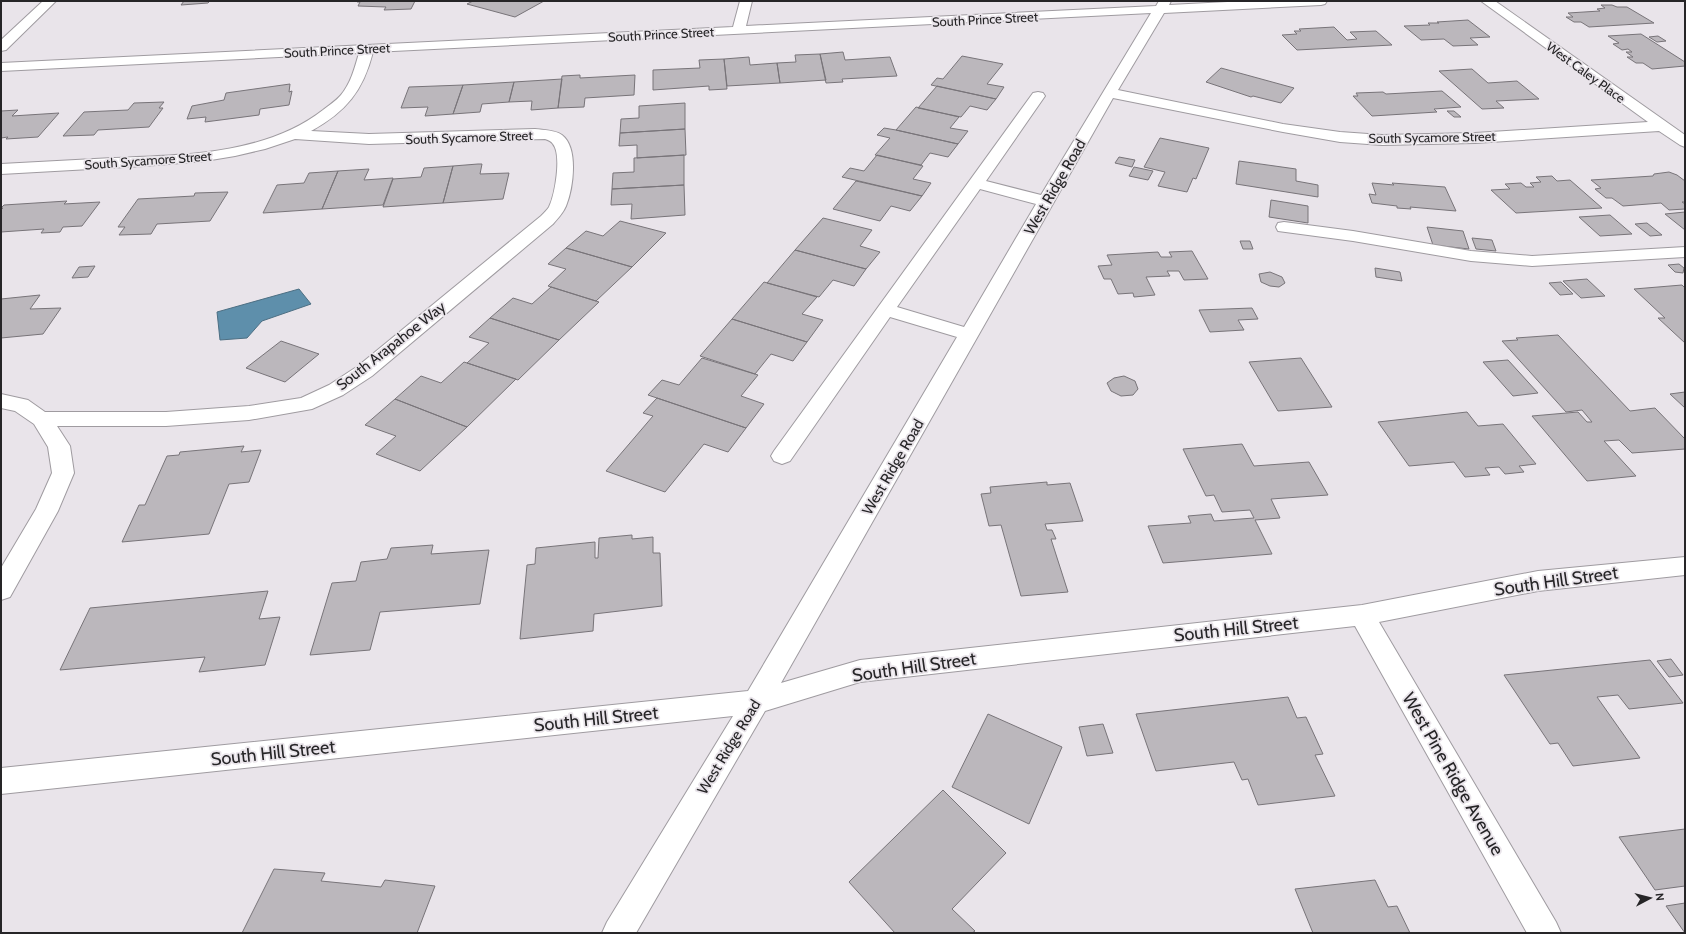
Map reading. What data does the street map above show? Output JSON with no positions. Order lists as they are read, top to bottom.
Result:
{
  "streets": {
    "street": [
      "South Prince Street",
      "West Caley Place",
      "South Sycamore Street",
      "West Ridge Road",
      "South Arapahoe Way",
      "South Hill Street",
      "West Pine Ridge Avenue"
    ]
  },
  "crossings": [
    ["South Prince Street", "South Sycamore Street"],
    ["South Prince Street", "West Ridge Road"],
    ["West Caley Place", "South Sycamore Street"],
    ["South Sycamore Street", "West Ridge Road"],
    ["South Sycamore Street", "South Arapahoe Way"],
    ["West Ridge Road", "South Hill Street"],
    ["South Hill Street", "West Pine Ridge Avenue"]
  ],
  "north": "right"
}
